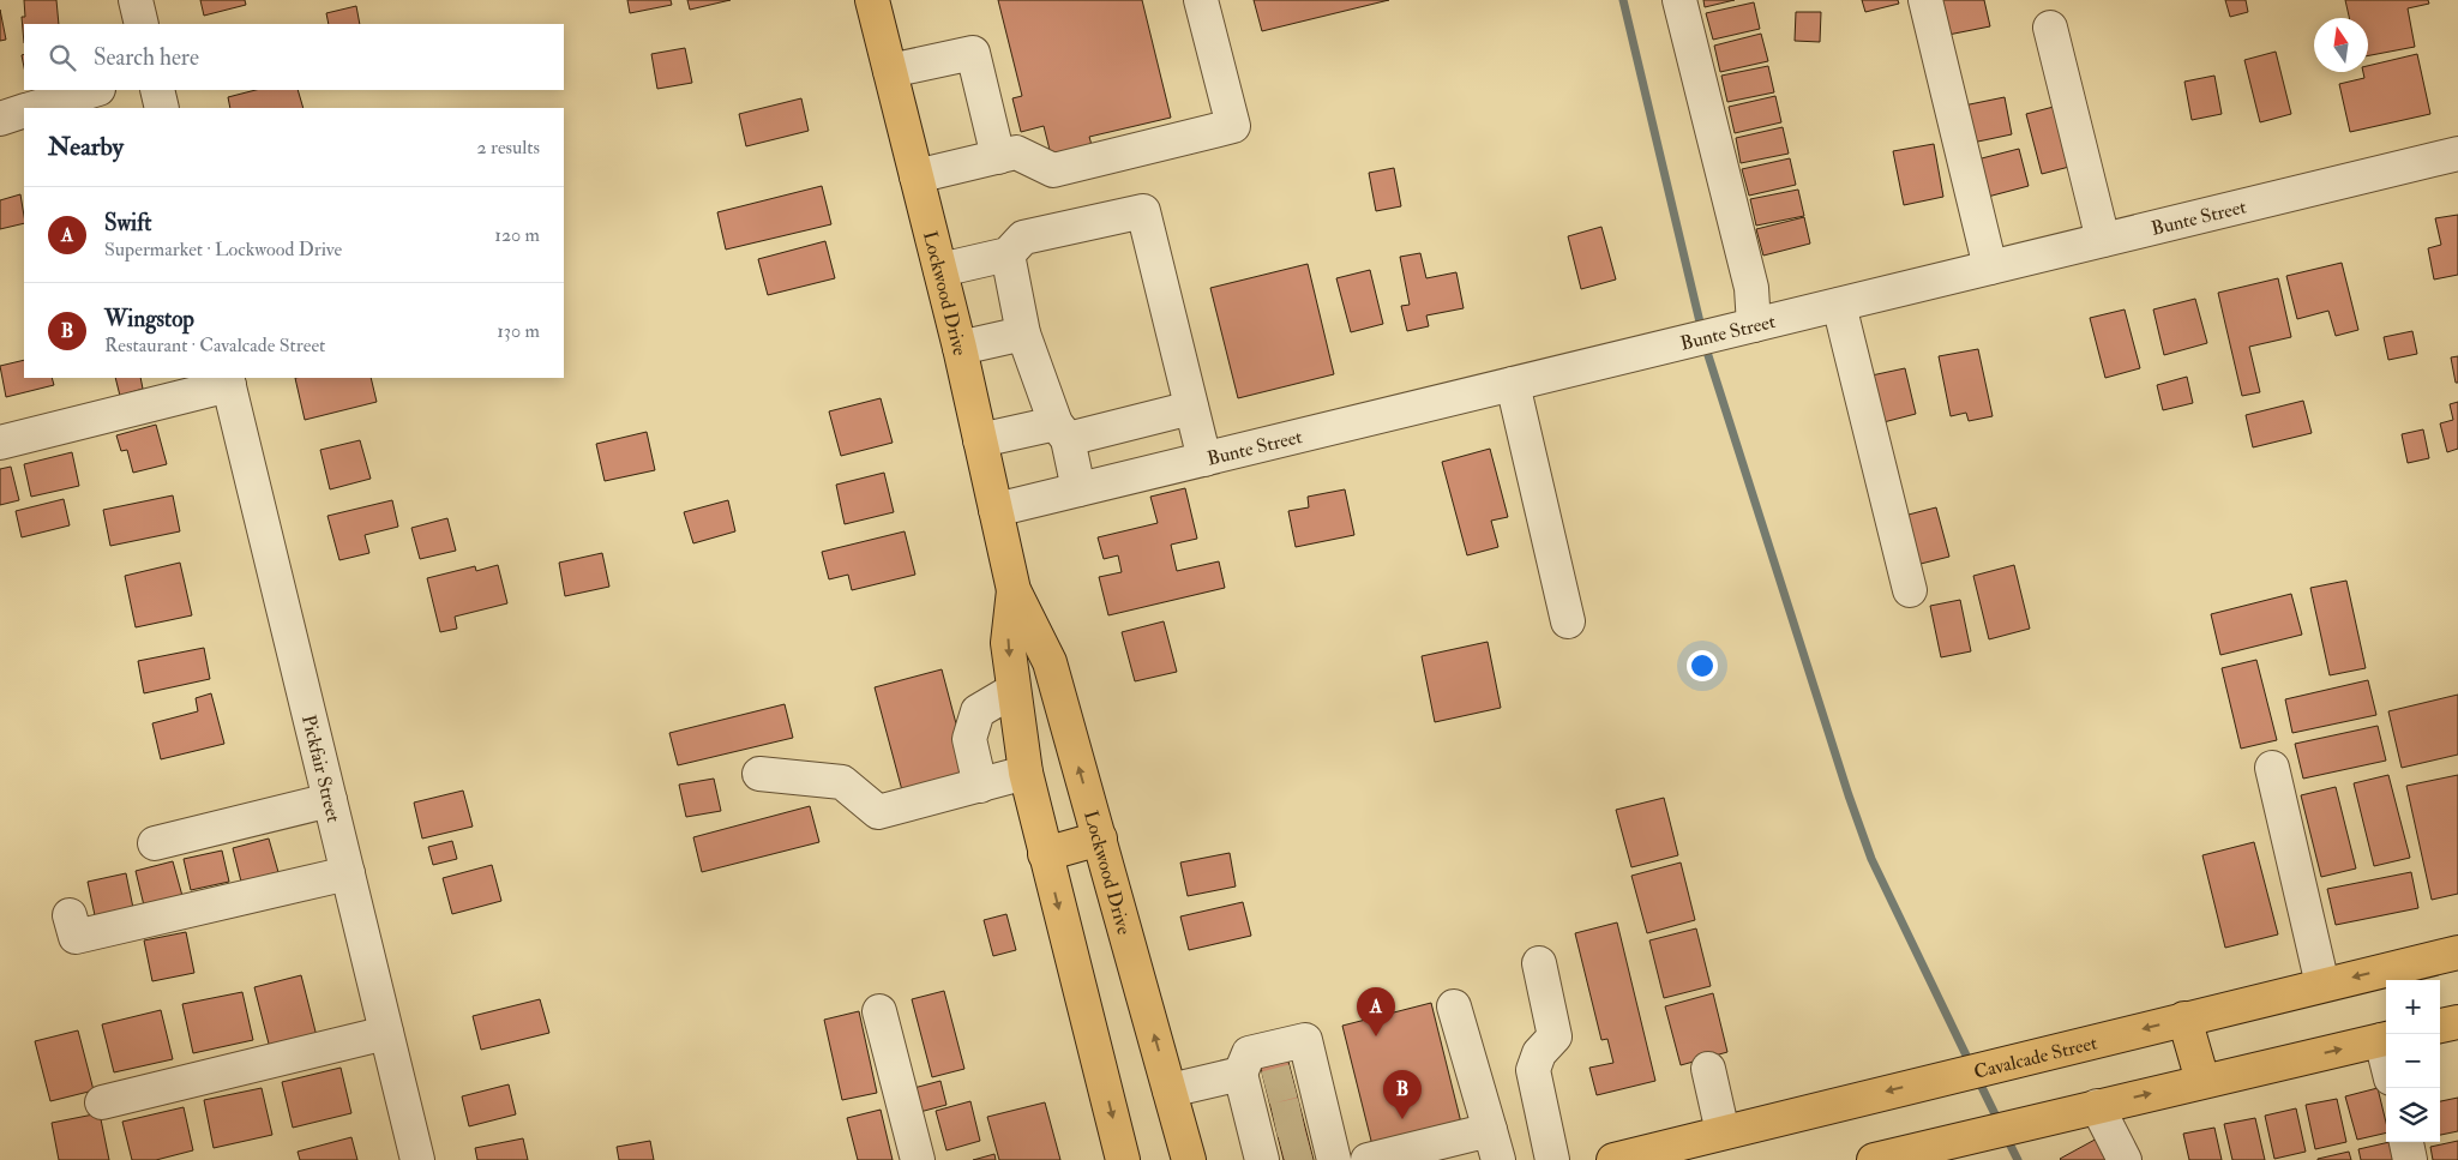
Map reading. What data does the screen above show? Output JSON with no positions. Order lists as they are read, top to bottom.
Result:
{
  "streets": {
    "main road": ["Lockwood Drive", "Cavalcade Street"],
    "street": ["Bunte Street", "Pickfair Street"]
  },
  "crossings": [
    ["Bunte Street", "Lockwood Drive"]
  ],
  "north": "top",
  "page": {
    "search": "Search here",
    "heading": ["Nearby", "2 results"],
    "list": [
      {
        "mark": "A",
        "name": "Swift",
        "note": "Supermarket · Lockwood Drive",
        "value": "120 m"
      },
      {
        "mark": "B",
        "name": "Wingstop",
        "note": "Restaurant · Cavalcade Street",
        "value": "130 m"
      }
    ],
    "map_buttons": ["+", "−"],
    "pins": ["A", "B"]
  }
}
